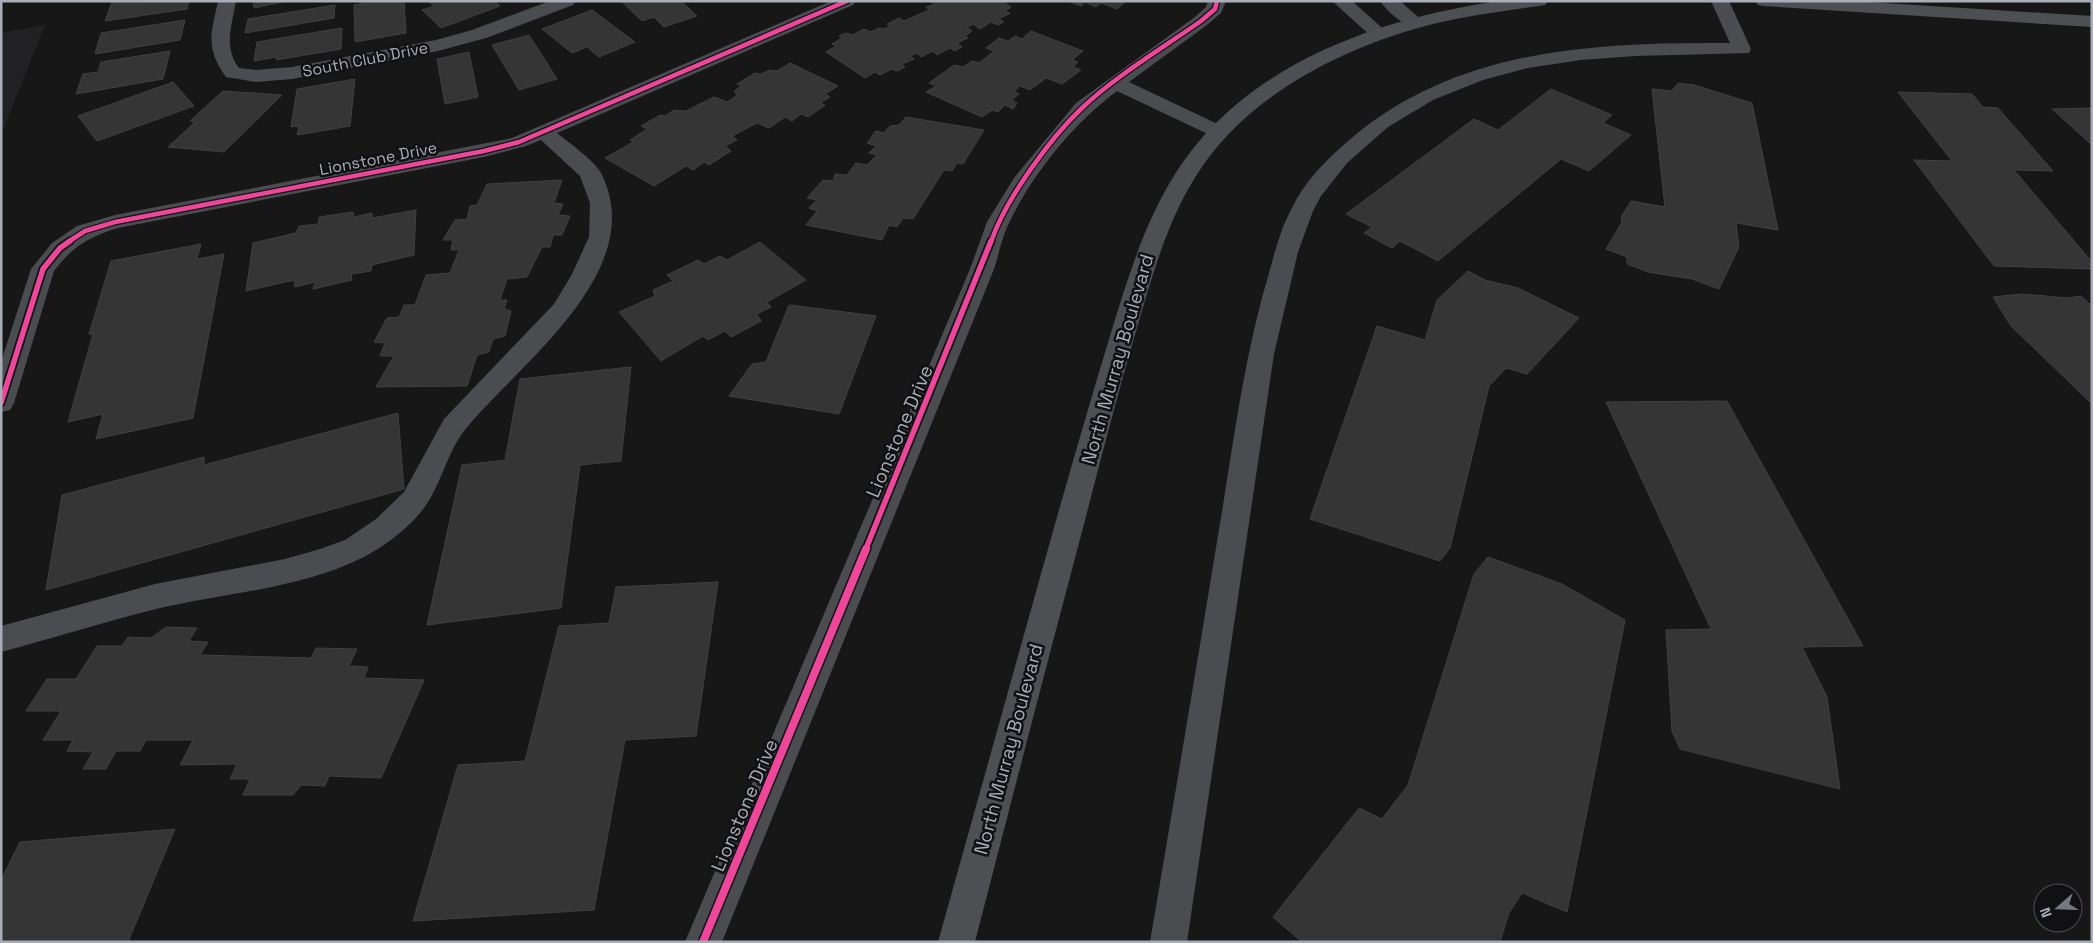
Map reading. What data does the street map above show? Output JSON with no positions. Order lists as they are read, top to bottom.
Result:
{
  "streets": {
    "main road": ["North Murray Boulevard"],
    "street": ["South Club Drive", "Lionstone Drive"]
  },
  "north": "left"
}
